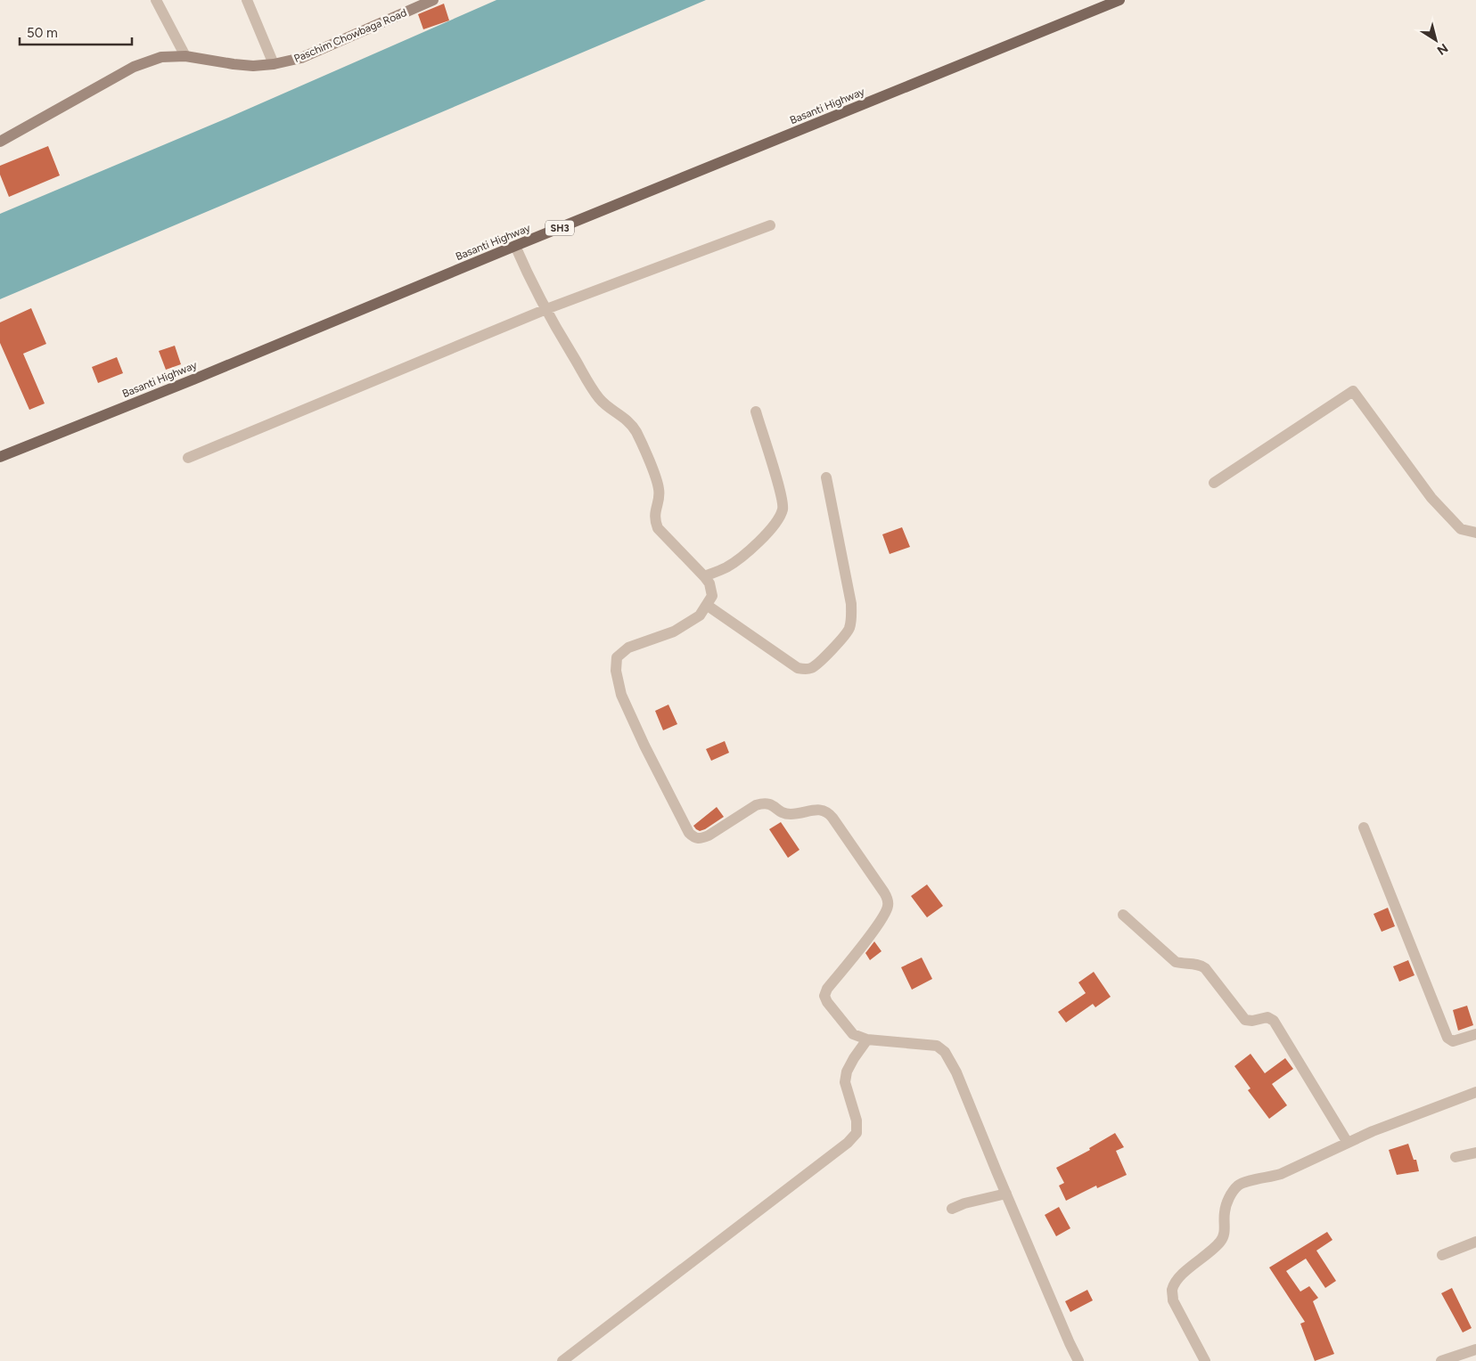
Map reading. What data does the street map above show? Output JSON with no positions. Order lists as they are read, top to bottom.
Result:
{
  "streets": {
    "main road": ["Basanti Highway", "SH3"],
    "street": ["Paschim Chowbaga Road"]
  },
  "scale_bar": "50 m",
  "north": "bottom right"
}
